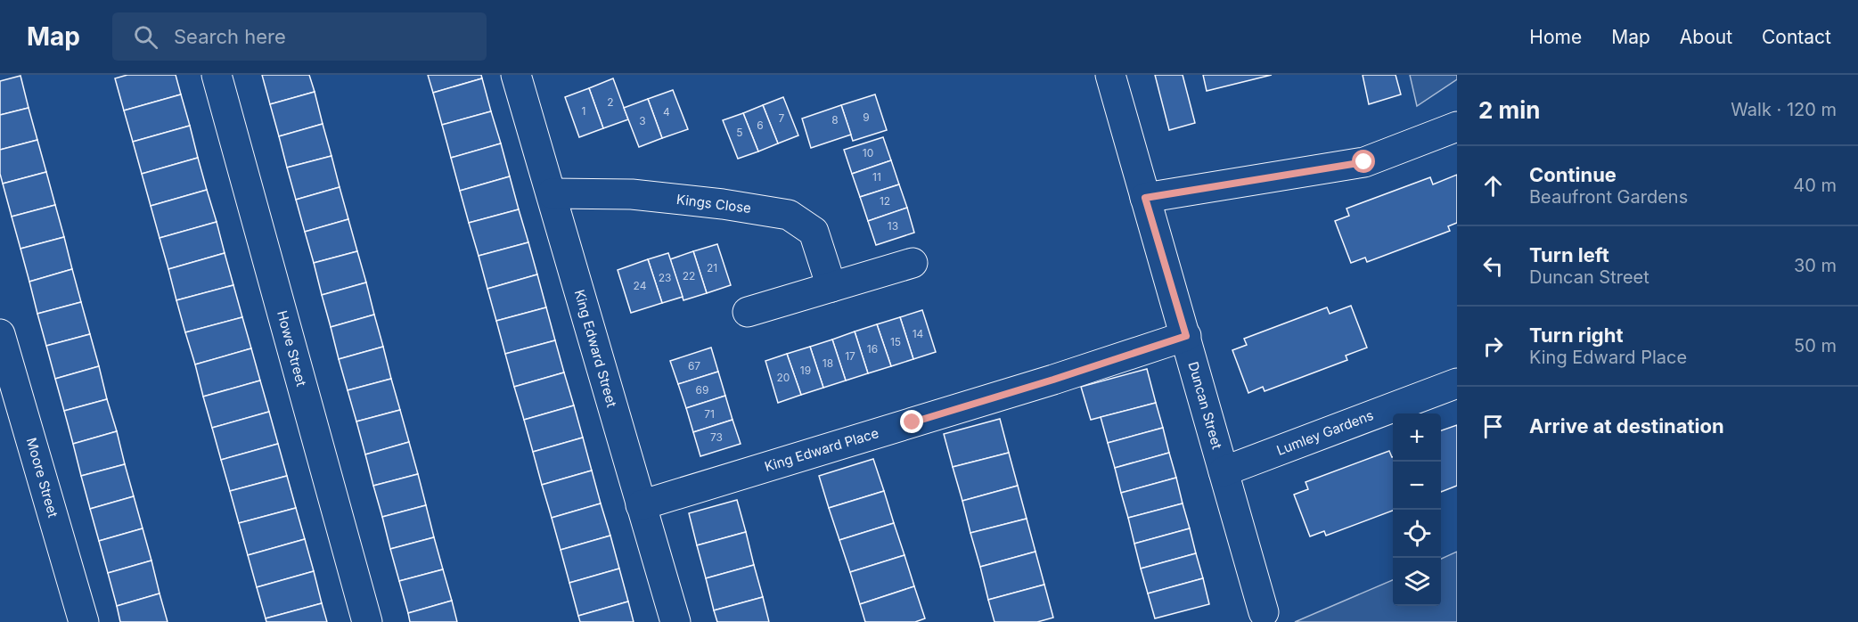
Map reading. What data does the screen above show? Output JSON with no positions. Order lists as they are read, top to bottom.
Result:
{
  "streets": {
    "street": [
      "Kings Close",
      "Howe Street",
      "King Edward Street",
      "Duncan Street",
      "Lumley Gardens",
      "King Edward Place",
      "Moore Street"
    ]
  },
  "crossings": [
    ["Kings Close", "King Edward Street"],
    ["King Edward Street", "King Edward Place"],
    ["Duncan Street", "Lumley Gardens"],
    ["Duncan Street", "King Edward Place"]
  ],
  "house_numbers": [
    "2",
    "1",
    "4",
    "9",
    "7",
    "8",
    "3",
    "6",
    "5",
    "10",
    "11",
    "12",
    "13",
    "21",
    "22",
    "23",
    "24",
    "14",
    "15",
    "16",
    "17",
    "18",
    "67",
    "19",
    "20",
    "69",
    "71",
    "73"
  ],
  "page": {
    "header": "Map",
    "search": "Search here",
    "nav": [
      "Home",
      "Map",
      "About",
      "Contact"
    ],
    "heading": ["2 min", "Walk · 120 m"],
    "list": [
      ["Continue", "Beaufront Gardens", "40 m"],
      ["Turn left", "Duncan Street", "30 m"],
      ["Turn right", "King Edward Place", "50 m"],
      "Arrive at destination"
    ],
    "map_buttons": ["+", "−"]
  }
}
